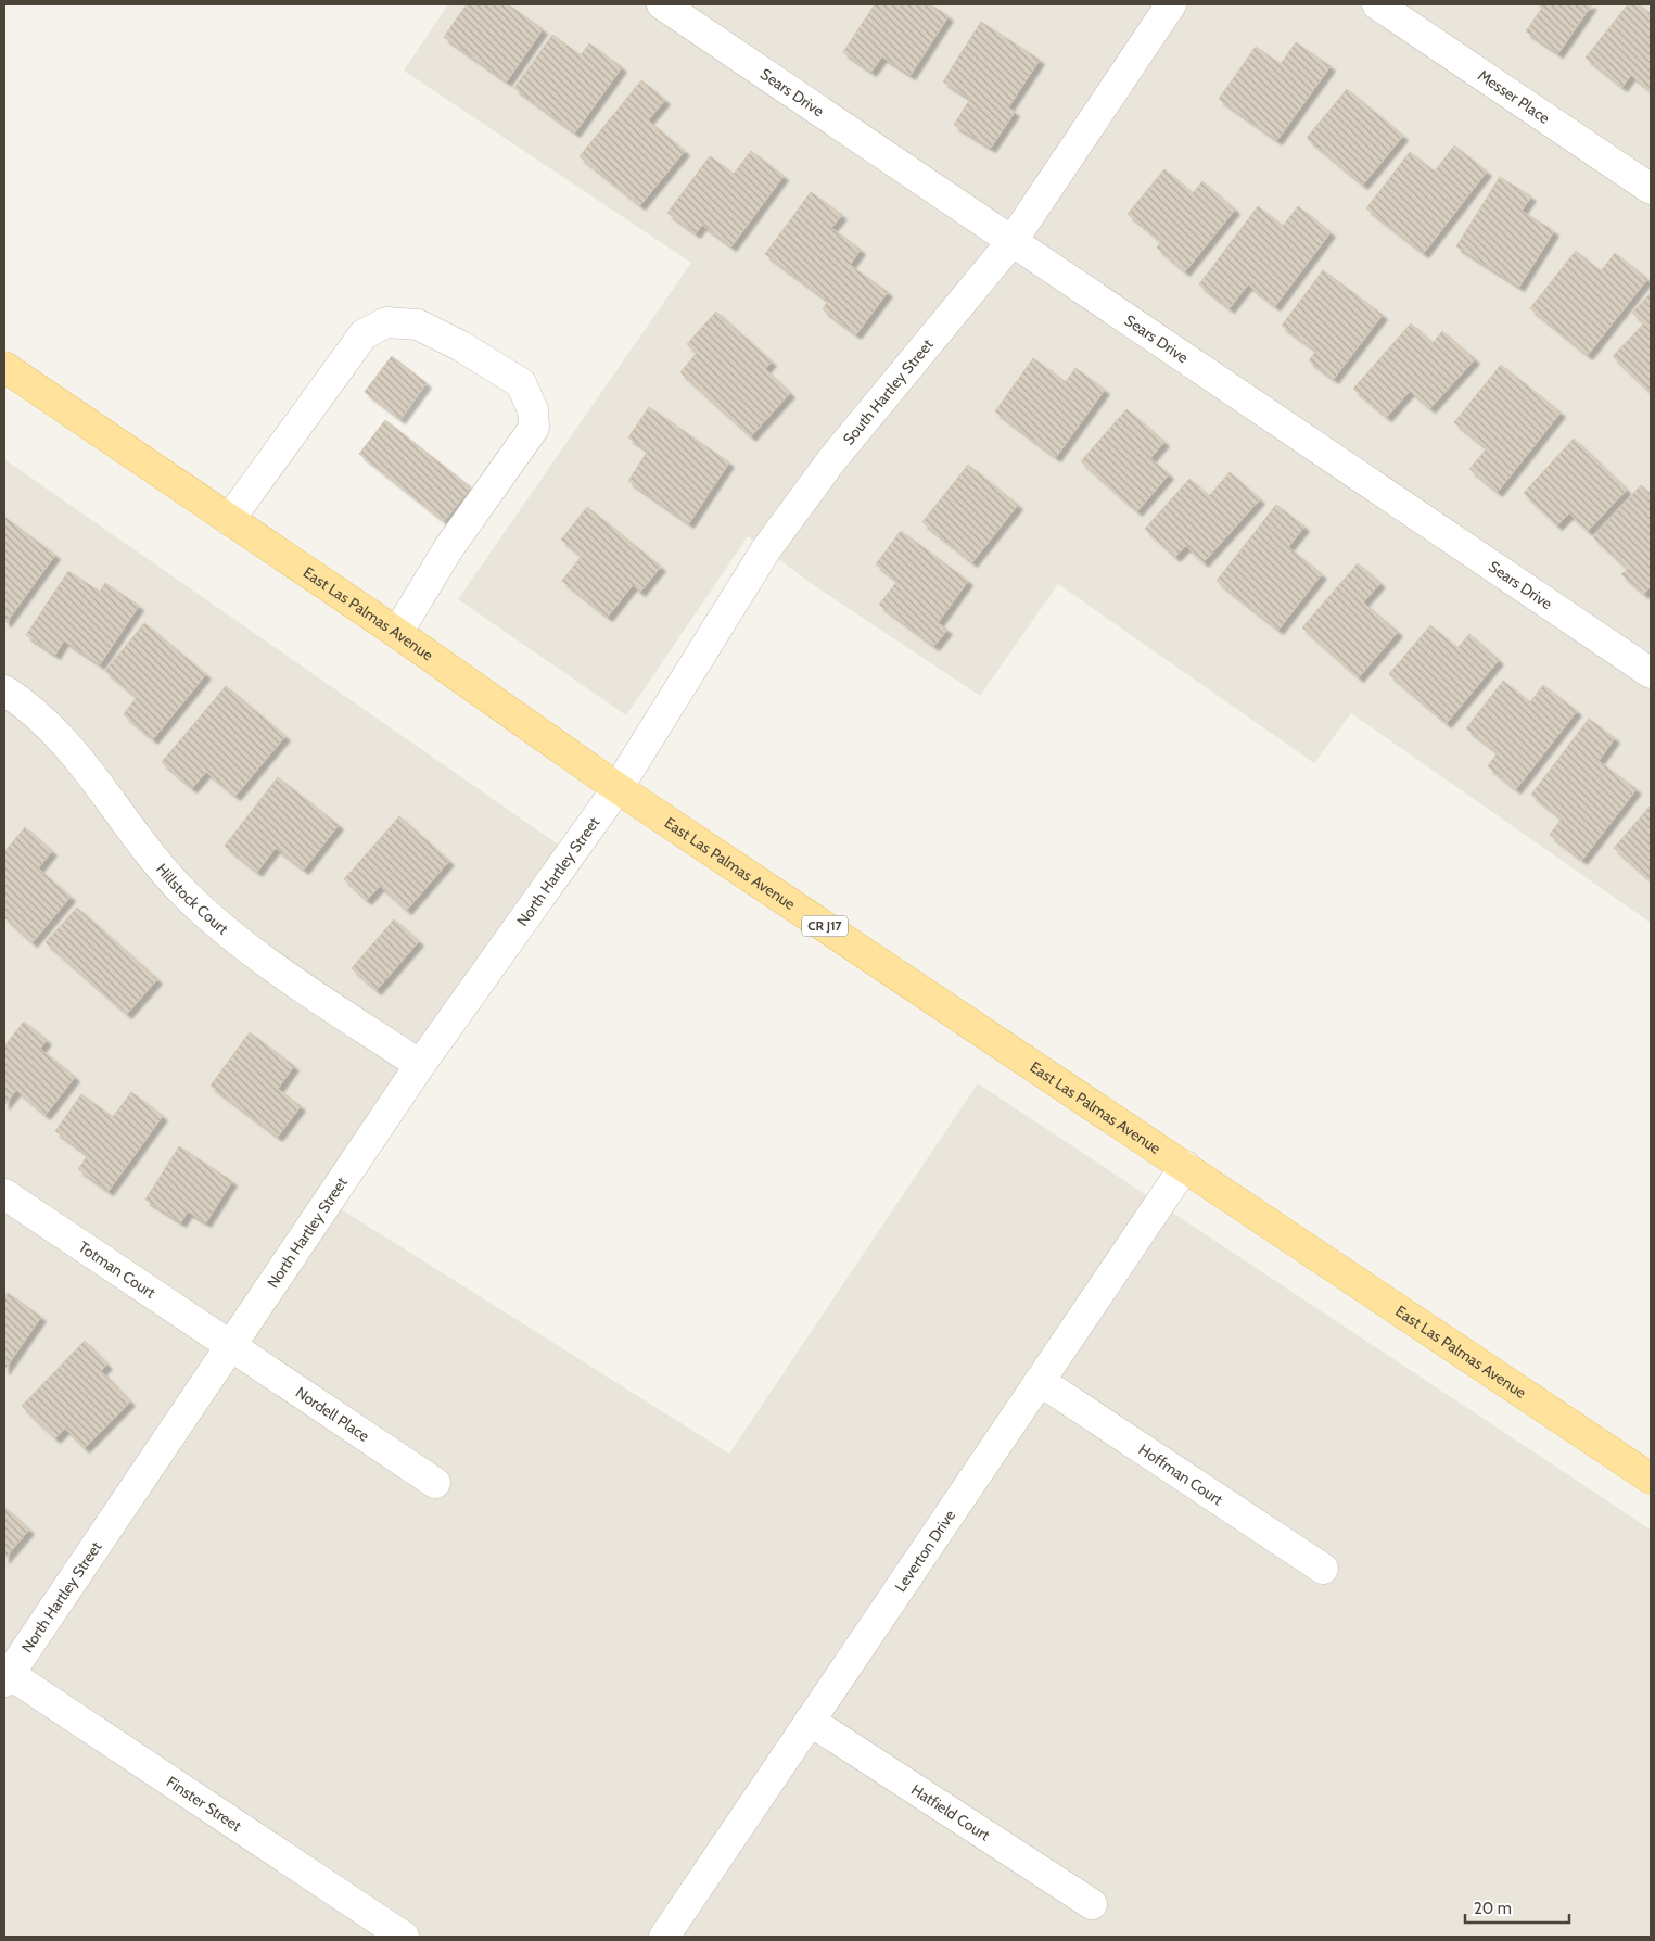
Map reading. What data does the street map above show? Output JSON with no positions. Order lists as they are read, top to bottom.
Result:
{
  "streets": {
    "main road": ["East Las Palmas Avenue", "CR J17"],
    "street": [
      "Sears Drive",
      "Messer Place",
      "South Hartley Street",
      "North Hartley Street",
      "Hillstock Court",
      "Totman Court",
      "Nordell Place",
      "Hoffman Court",
      "Leverton Drive",
      "Finster Street",
      "Hatfield Court"
    ]
  },
  "crossings": [
    ["Sears Drive", "South Hartley Street"],
    ["South Hartley Street", "East Las Palmas Avenue"],
    ["South Hartley Street", "North Hartley Street"],
    ["East Las Palmas Avenue", "North Hartley Street"],
    ["East Las Palmas Avenue", "Leverton Drive"],
    ["North Hartley Street", "Hillstock Court"],
    ["North Hartley Street", "Totman Court"],
    ["North Hartley Street", "Nordell Place"],
    ["North Hartley Street", "Finster Street"],
    ["Totman Court", "Nordell Place"],
    ["Hoffman Court", "Leverton Drive"],
    ["Leverton Drive", "Hatfield Court"]
  ],
  "scale_bar": "20 m"
}
